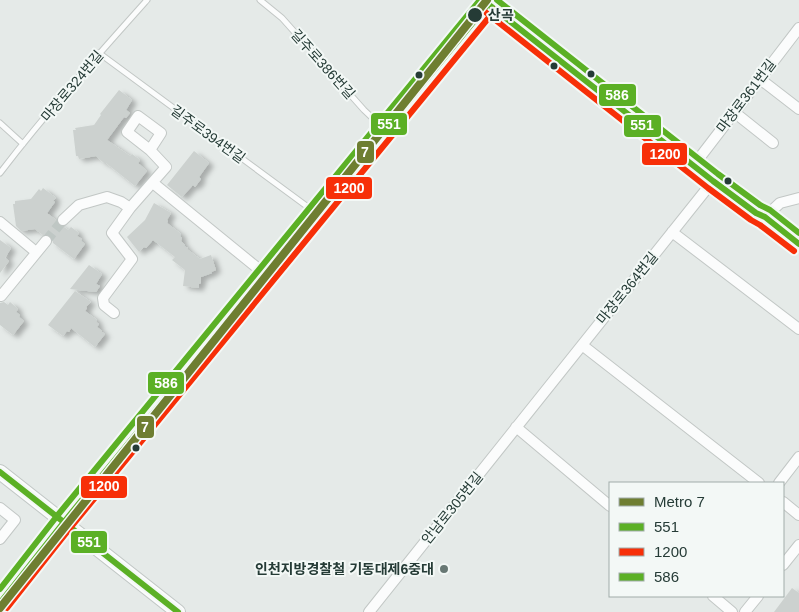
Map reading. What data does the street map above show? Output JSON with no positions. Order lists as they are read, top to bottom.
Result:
{
  "streets": {
    "street": ["마장로361번길", "마장로364번길", "안남로305번길"],
    "lane": ["길주로386번길", "마장로324번길", "길주로394번길"]
  },
  "crossings": [
    ["마장로324번길", "길주로394번길"],
    ["마장로364번길", "안남로305번길"]
  ],
  "places": ["산곡", "인천지방경찰철 기동대제6중대"],
  "lines": [
    "metro line 7",
    "transit line 586",
    "transit line 551",
    "transit line 1200"
  ],
  "legend": [
    "Metro 7",
    "551",
    "1200",
    "586"
  ]
}
